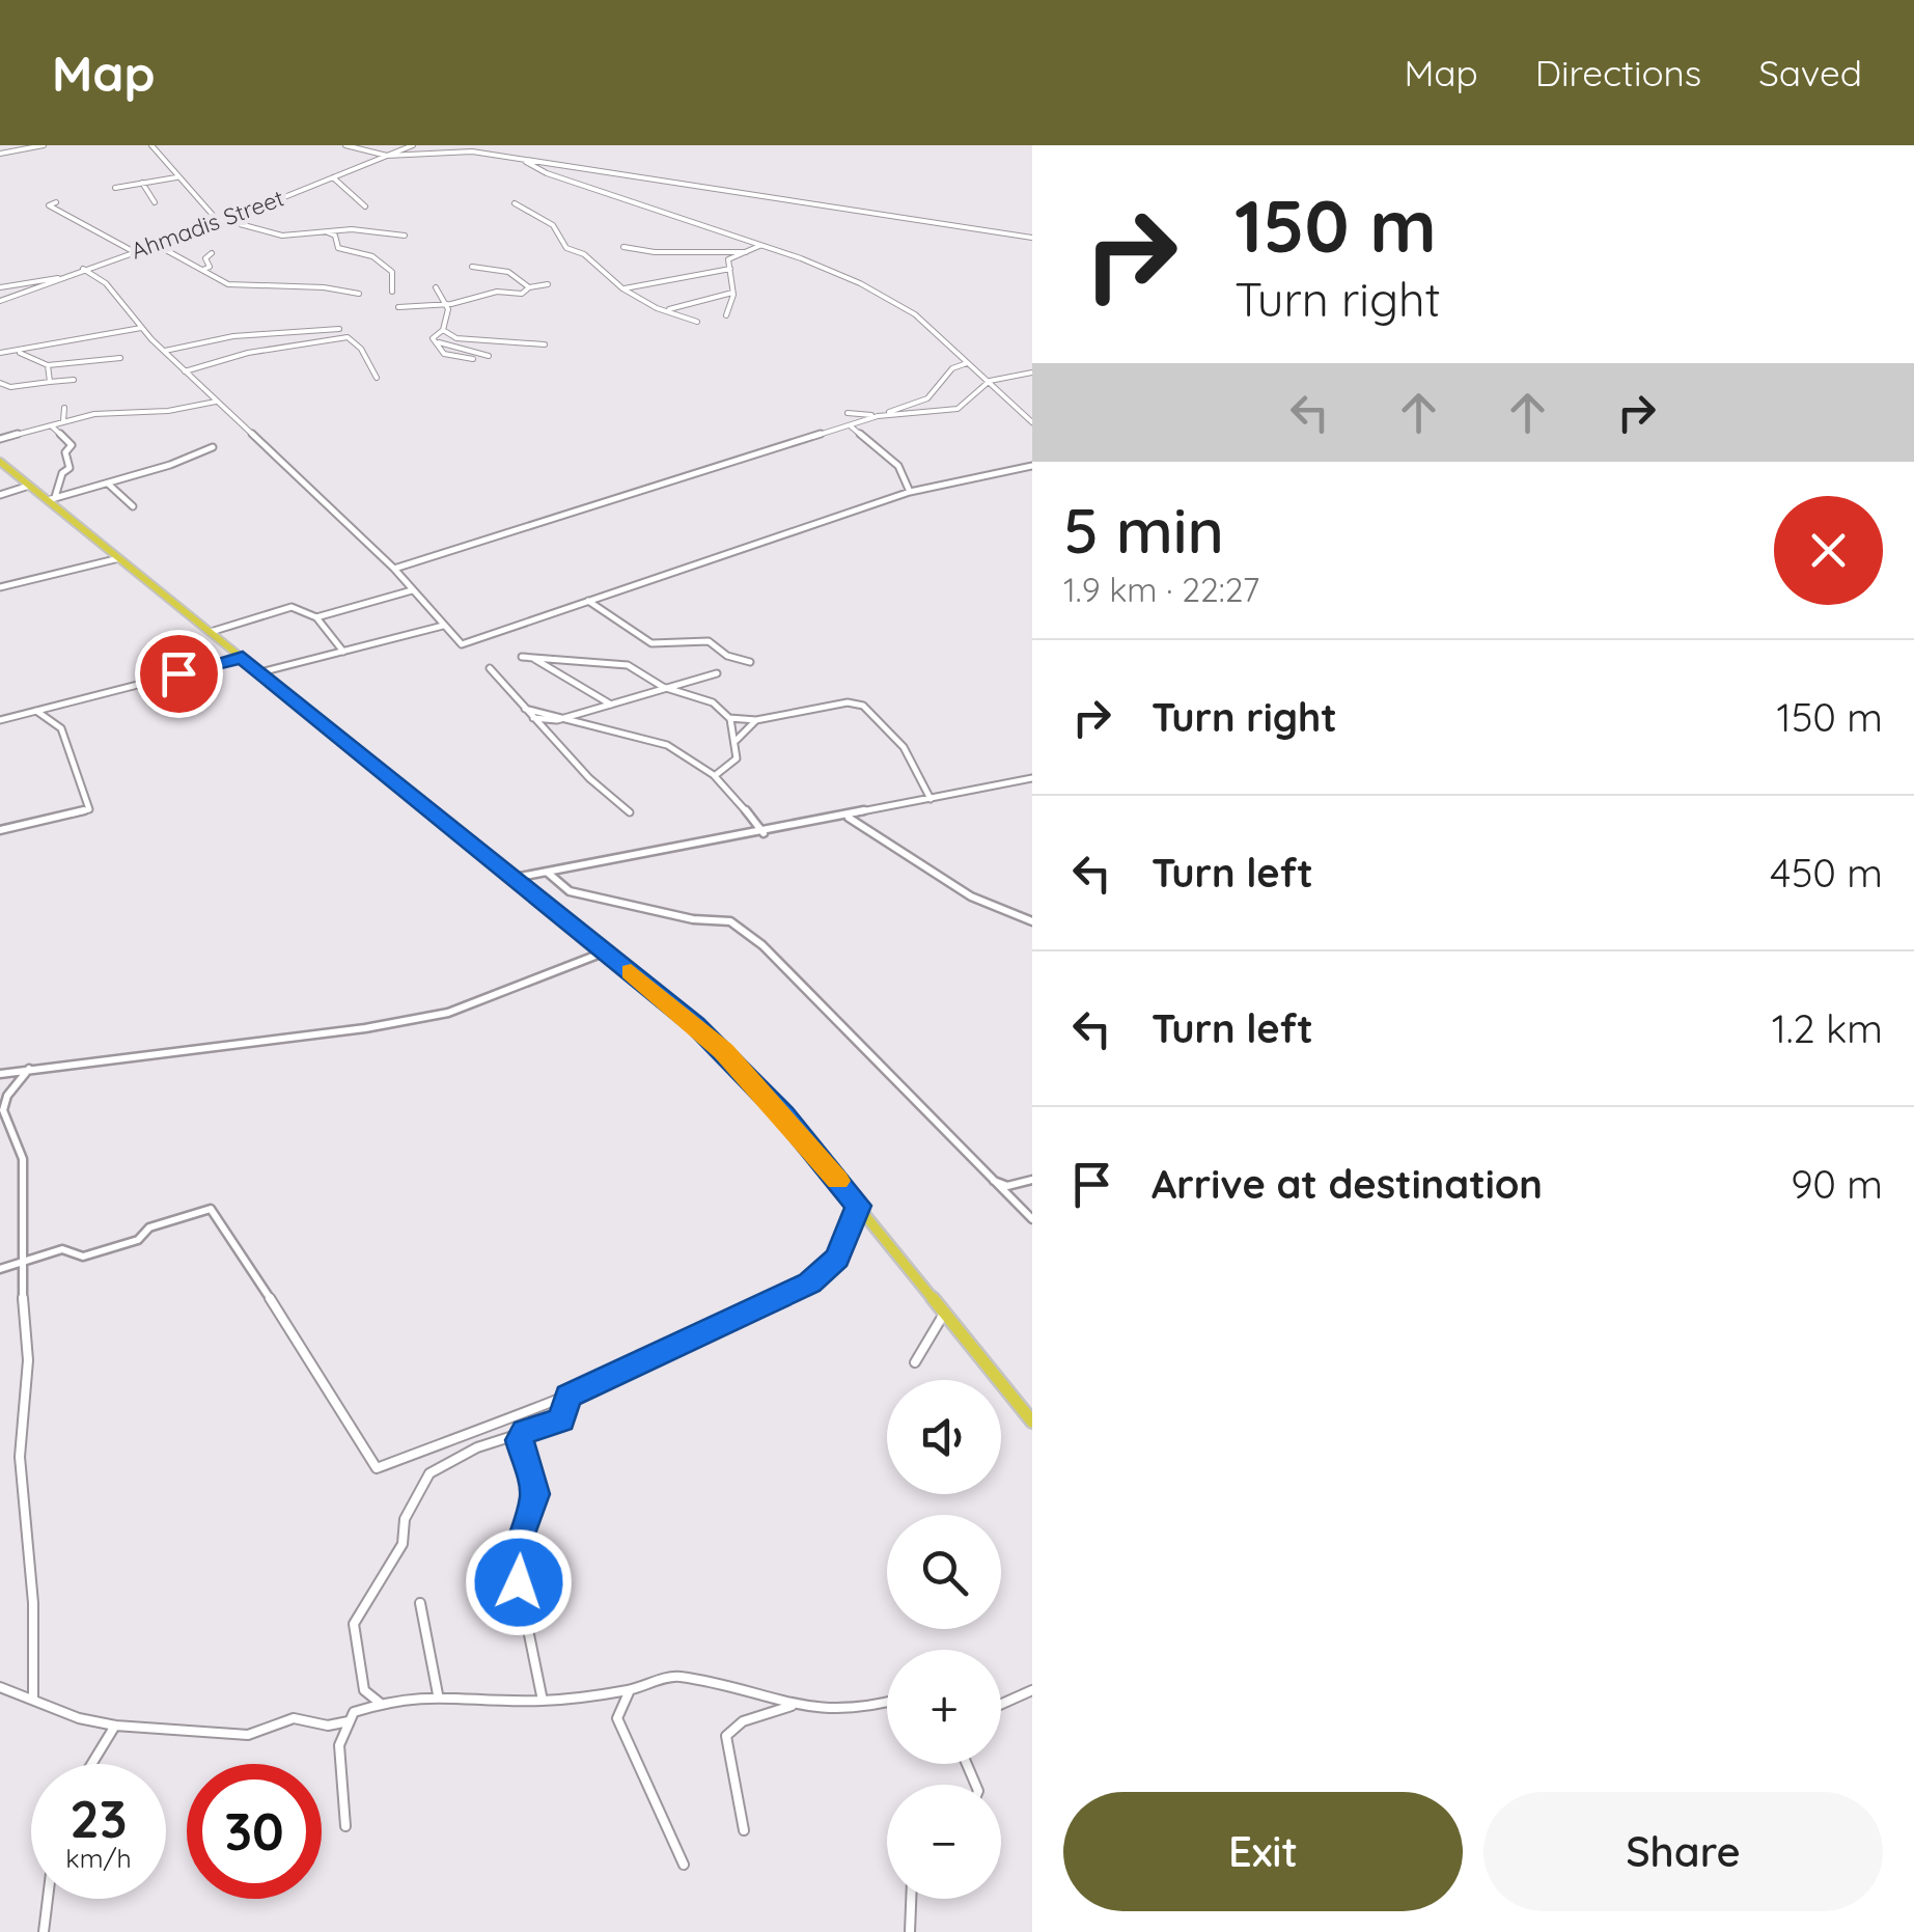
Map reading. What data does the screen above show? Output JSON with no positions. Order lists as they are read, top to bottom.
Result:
{
  "streets": {
    "street": ["Ahmadis Street"]
  },
  "page": {
    "header": "Map",
    "nav": ["Map", "Directions", "Saved"],
    "turn": ["150 m", "Turn right"],
    "heading": ["5 min", "1.9 km · 22:27"],
    "list": [
      {
        "name": "Turn right",
        "value": "150 m"
      },
      {
        "name": "Turn left",
        "value": "450 m"
      },
      {
        "name": "Turn left",
        "value": "1.2 km"
      },
      {
        "name": "Arrive at destination",
        "value": "90 m"
      }
    ],
    "map_buttons": ["+", "−"],
    "speed": "23 km/h",
    "limit": "30",
    "buttons": ["Exit", "Share"]
  }
}
